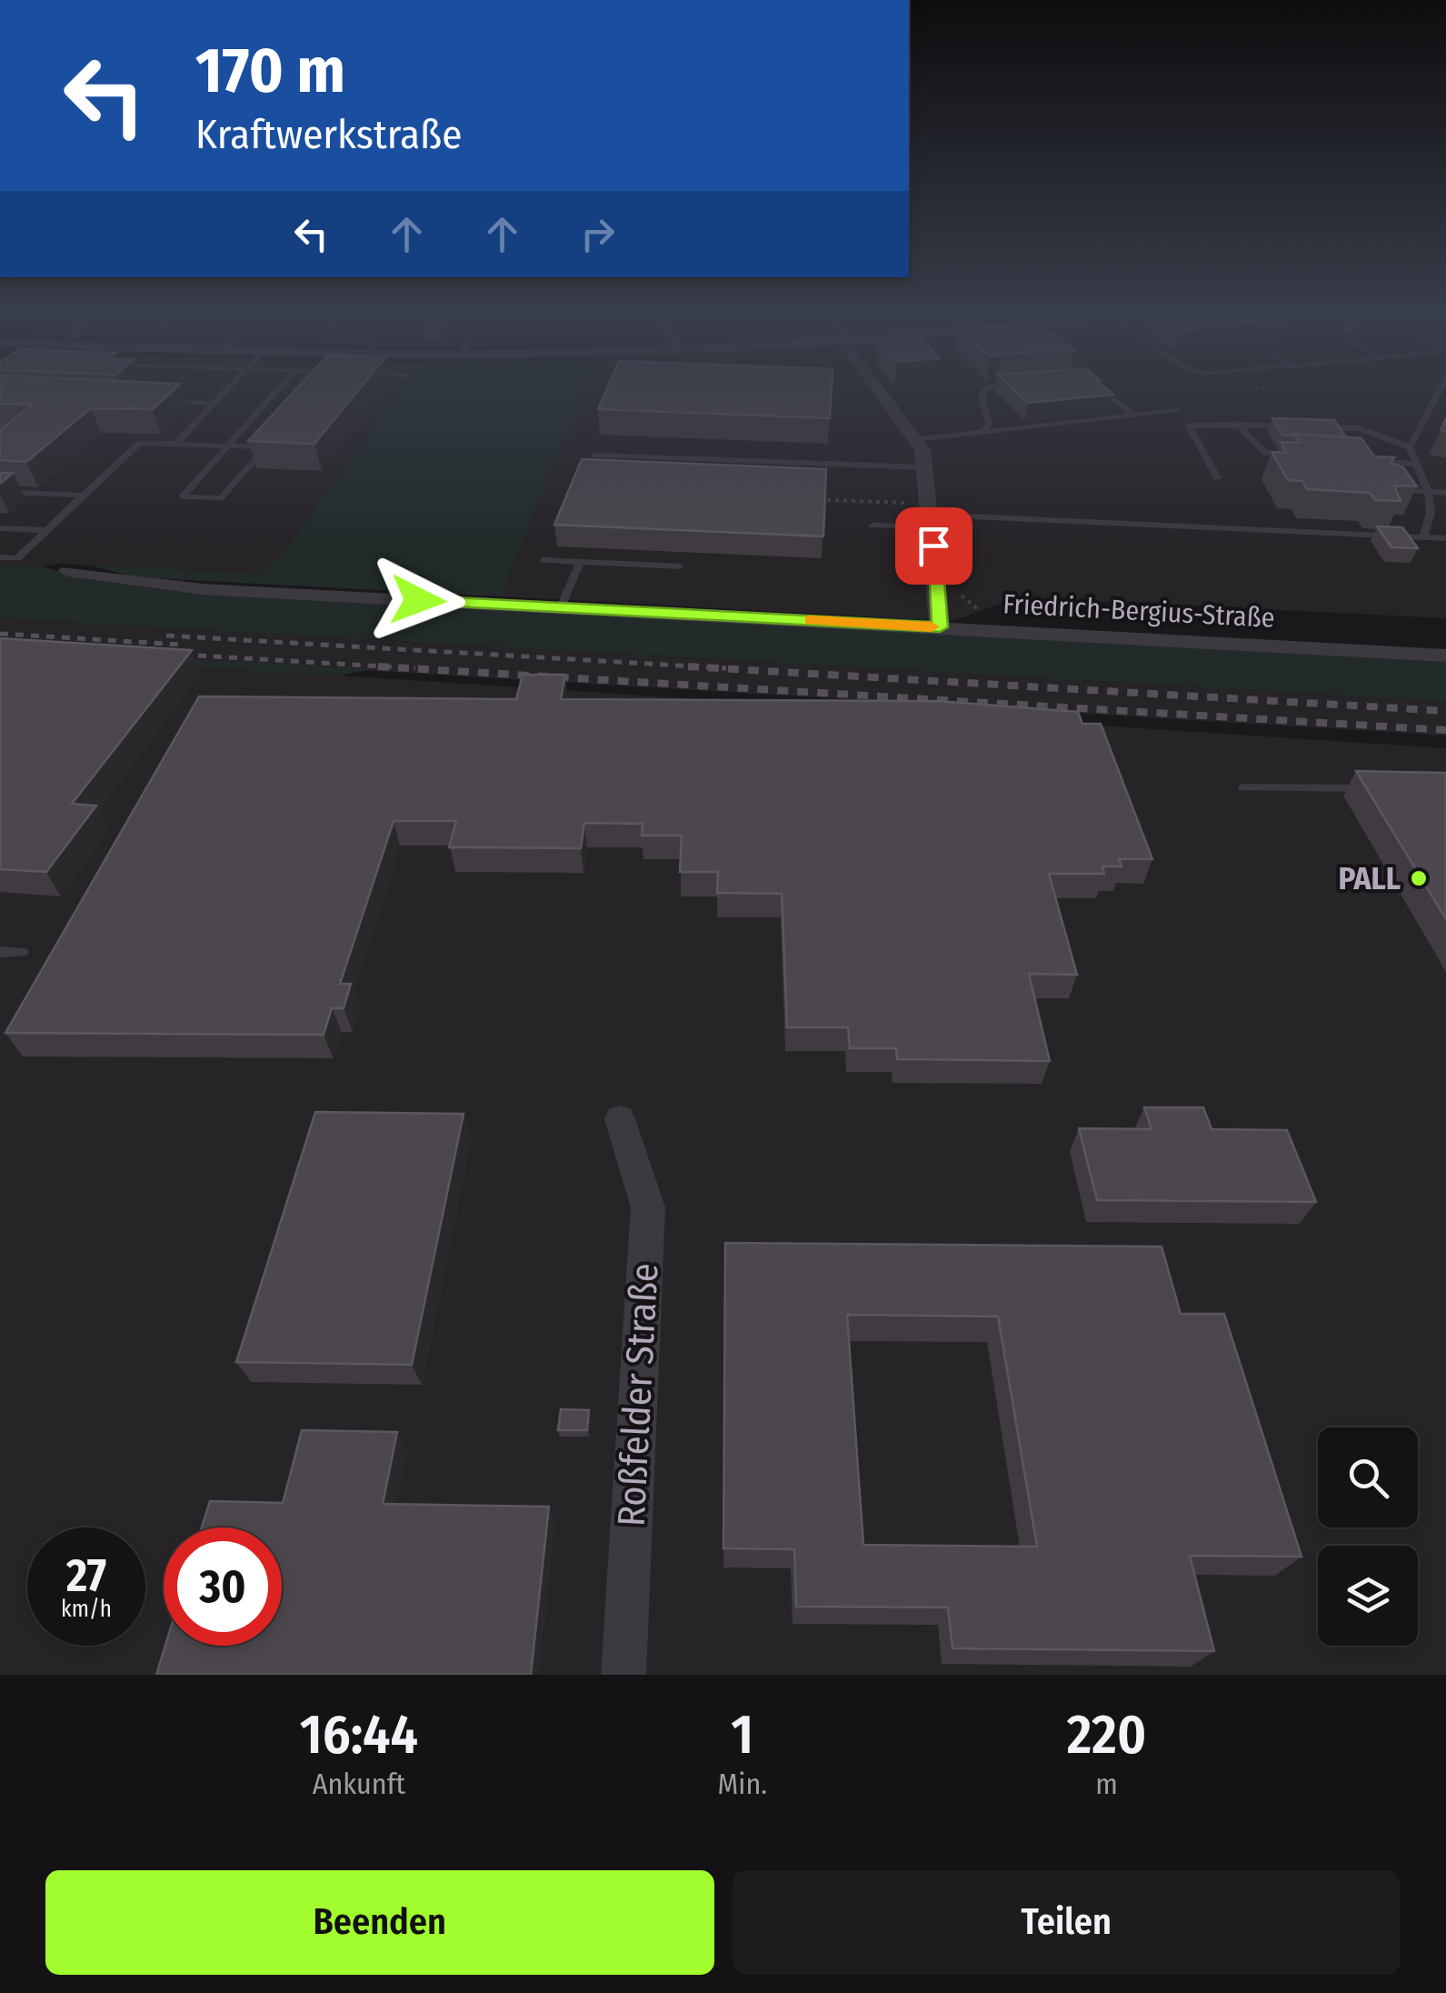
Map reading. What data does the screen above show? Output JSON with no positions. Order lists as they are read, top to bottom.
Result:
{
  "streets": {
    "street": ["Friedrich-Bergius-Straße", "Roßfelder Straße"]
  },
  "places": ["PALL"],
  "page": {
    "turn": ["170 m", "Kraftwerkstraße"],
    "speed": "27 km/h",
    "limit": "30",
    "eta": [
      "16:44",
      "Ankunft",
      "1",
      "Min.",
      "220",
      "m"
    ],
    "buttons": ["Beenden", "Teilen"]
  }
}
